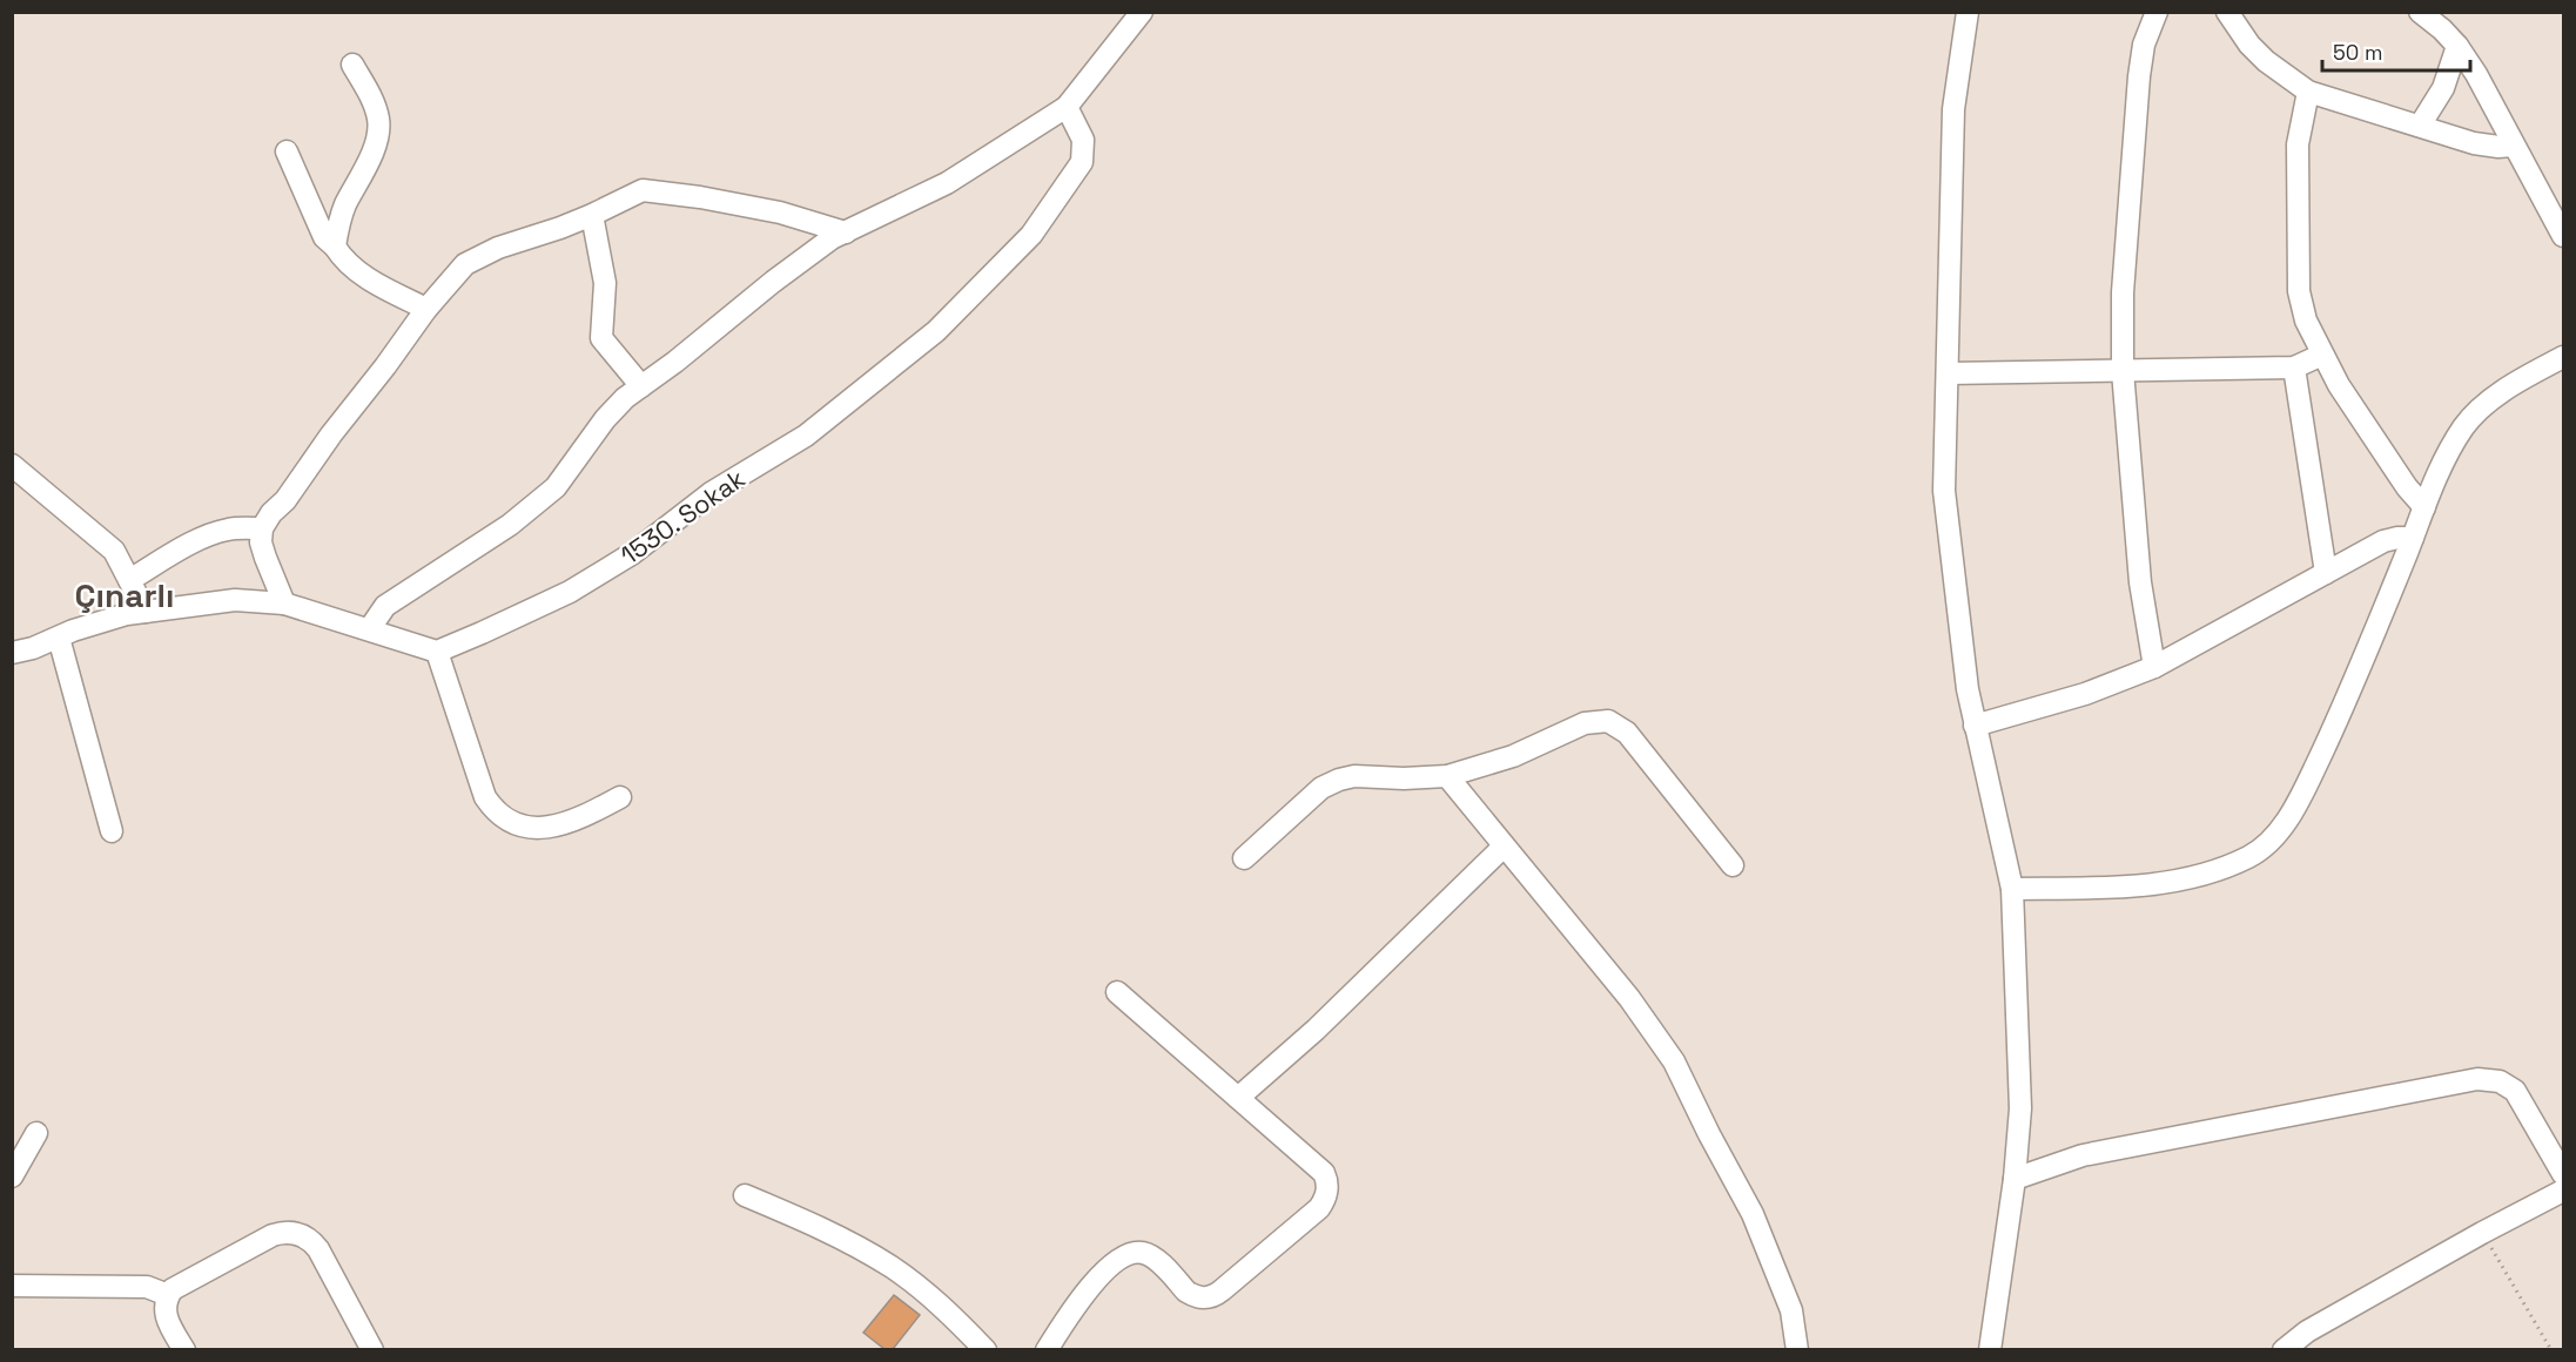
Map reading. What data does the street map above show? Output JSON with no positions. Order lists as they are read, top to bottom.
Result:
{
  "streets": {
    "street": ["1530. Sokak"]
  },
  "districts": ["Çınarlı"],
  "scale_bar": "50 m"
}
